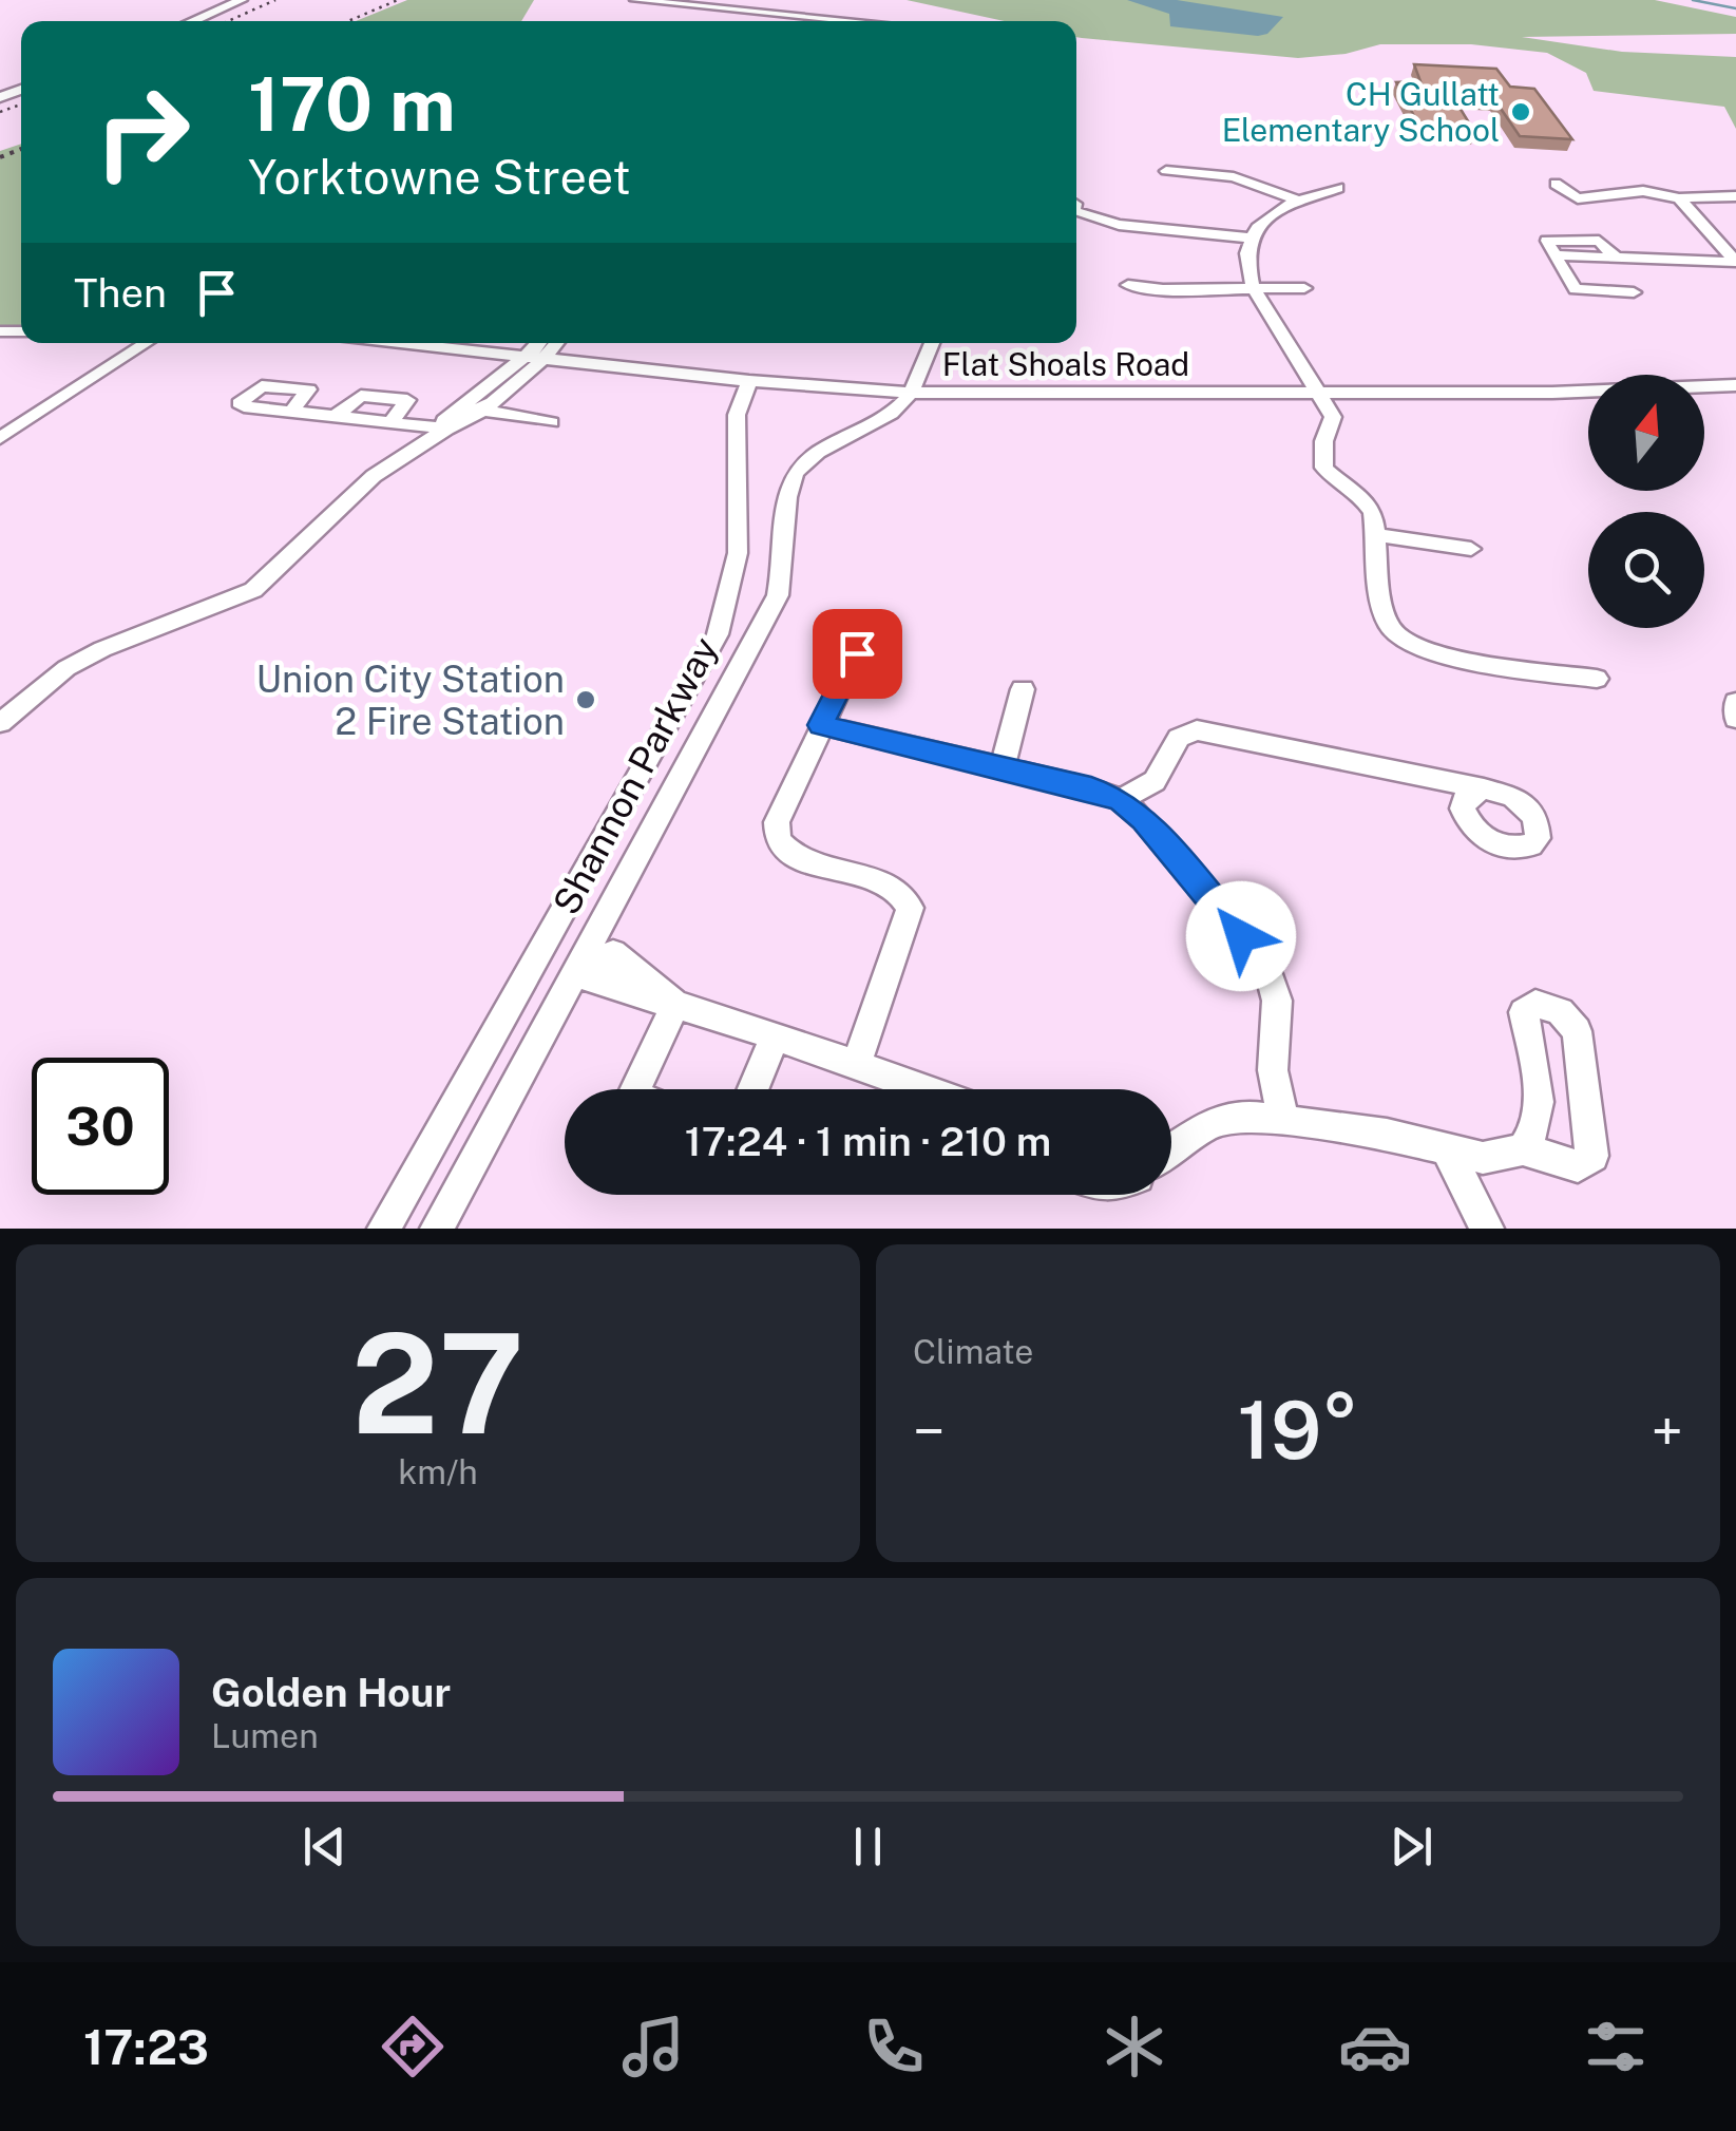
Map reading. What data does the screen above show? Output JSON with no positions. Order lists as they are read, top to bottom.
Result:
{
  "streets": {
    "street": ["Flat Shoals Road", "Shannon Parkway"]
  },
  "crossings": [
    ["Flat Shoals Road", "Shannon Parkway"]
  ],
  "places": ["CH Gullatt Elementary School", "Union City Station 2 Fire Station"],
  "north": "top",
  "page": {
    "turn": ["170 m", "Yorktowne Street"],
    "then": "Then",
    "limit": "30",
    "trip": "17:24 · 1 min · 210 m",
    "tile": [
      ["27", "km/h"],
      "Climate"
    ],
    "heat": ["−", "19°", "+"],
    "song": ["Golden Hour", "Lumen"],
    "tabs": "17:23"
  }
}
